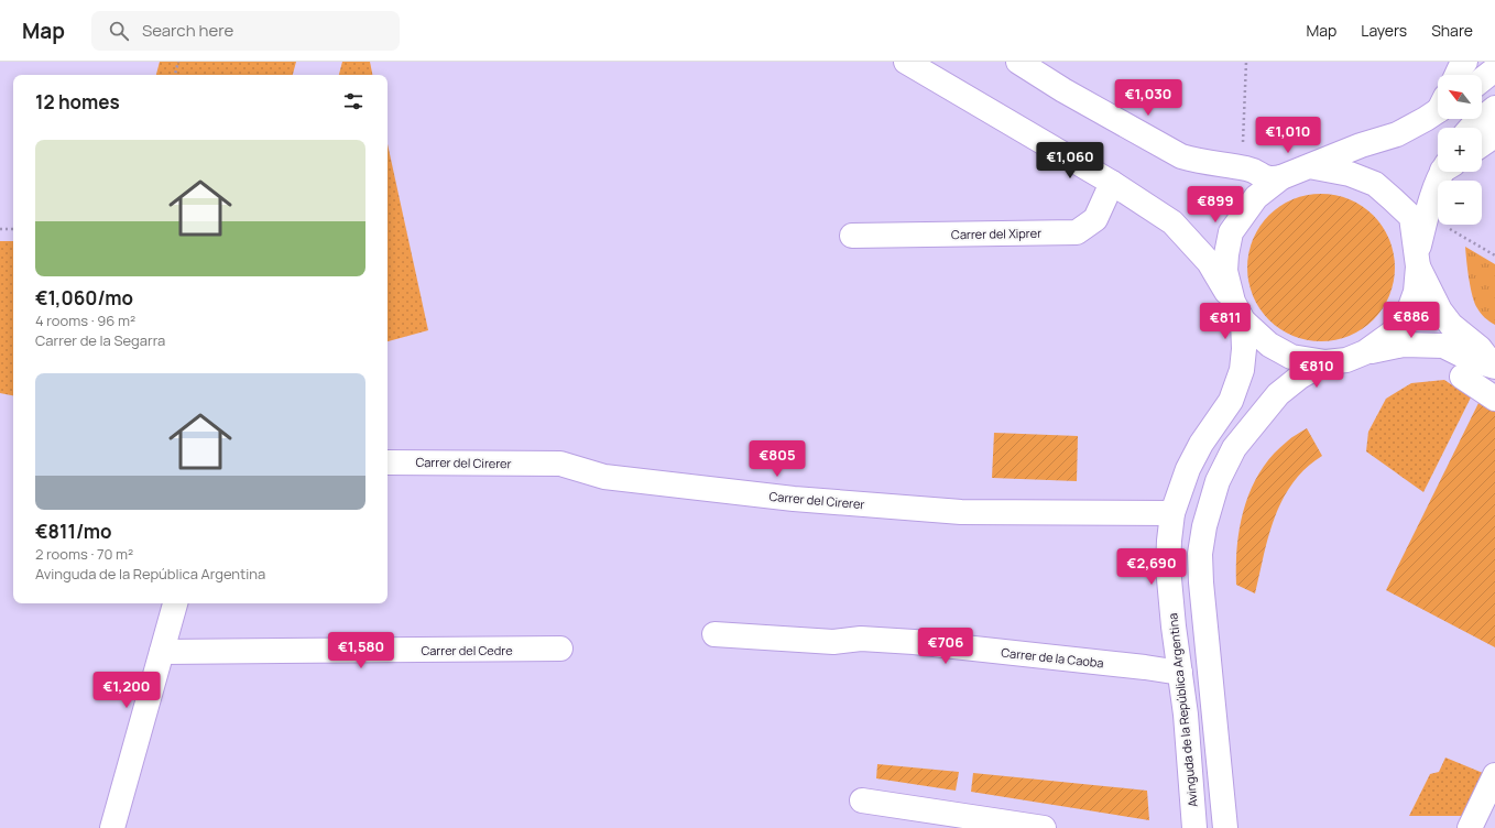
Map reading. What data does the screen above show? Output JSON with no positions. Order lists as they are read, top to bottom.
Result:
{
  "streets": {
    "main road": [
      "Carrer del Xiprer",
      "Carrer del Cirerer",
      "Carrer del Cedre",
      "Carrer de la Caoba",
      "Avinguda de la República Argentina"
    ]
  },
  "crossings": [
    ["Carrer del Cirerer", "Avinguda de la República Argentina"],
    ["Carrer de la Caoba", "Avinguda de la República Argentina"]
  ],
  "north": "top left",
  "page": {
    "header": "Map",
    "search": "Search here",
    "nav": ["Map", "Layers", "Share"],
    "map_buttons": ["+", "−"],
    "heading": "12 homes",
    "price": [
      "€1,030",
      "€1,010",
      "€1,060",
      "€899",
      "€886",
      "€811",
      "€810",
      "€805",
      "€2,690",
      "€706",
      "€1,580",
      "€1,200"
    ],
    "list": [
      {
        "name": "€1,060/mo",
        "note": "4 rooms · 96 m² · Carrer de la Segarra"
      },
      {
        "name": "€811/mo",
        "note": "2 rooms · 70 m² · Avinguda de la República Argentina"
      }
    ]
  }
}
